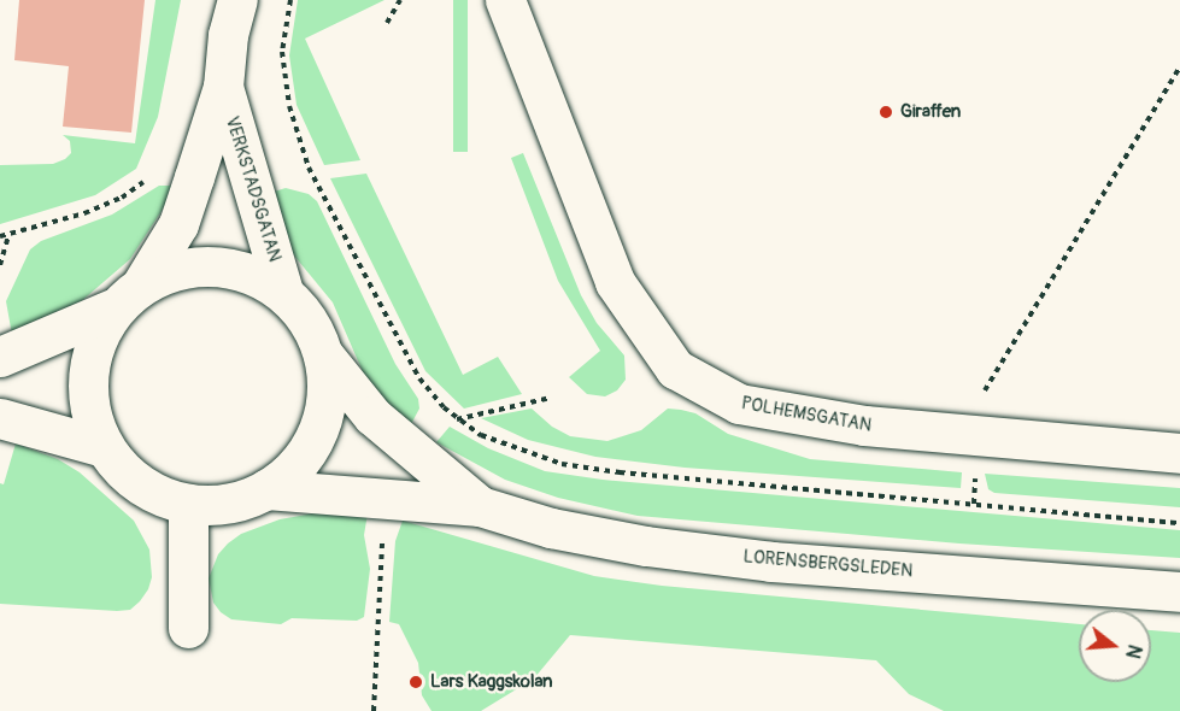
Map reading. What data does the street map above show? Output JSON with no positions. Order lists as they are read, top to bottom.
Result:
{
  "streets": {
    "street": ["VERKSTADSGATAN", "POLHEMSGATAN", "LORENSBERGSLEDEN"]
  },
  "crossings": [
    ["VERKSTADSGATAN", "LORENSBERGSLEDEN"]
  ],
  "places": ["Giraffen", "Lars Kaggskolan"],
  "north": "right"
}
